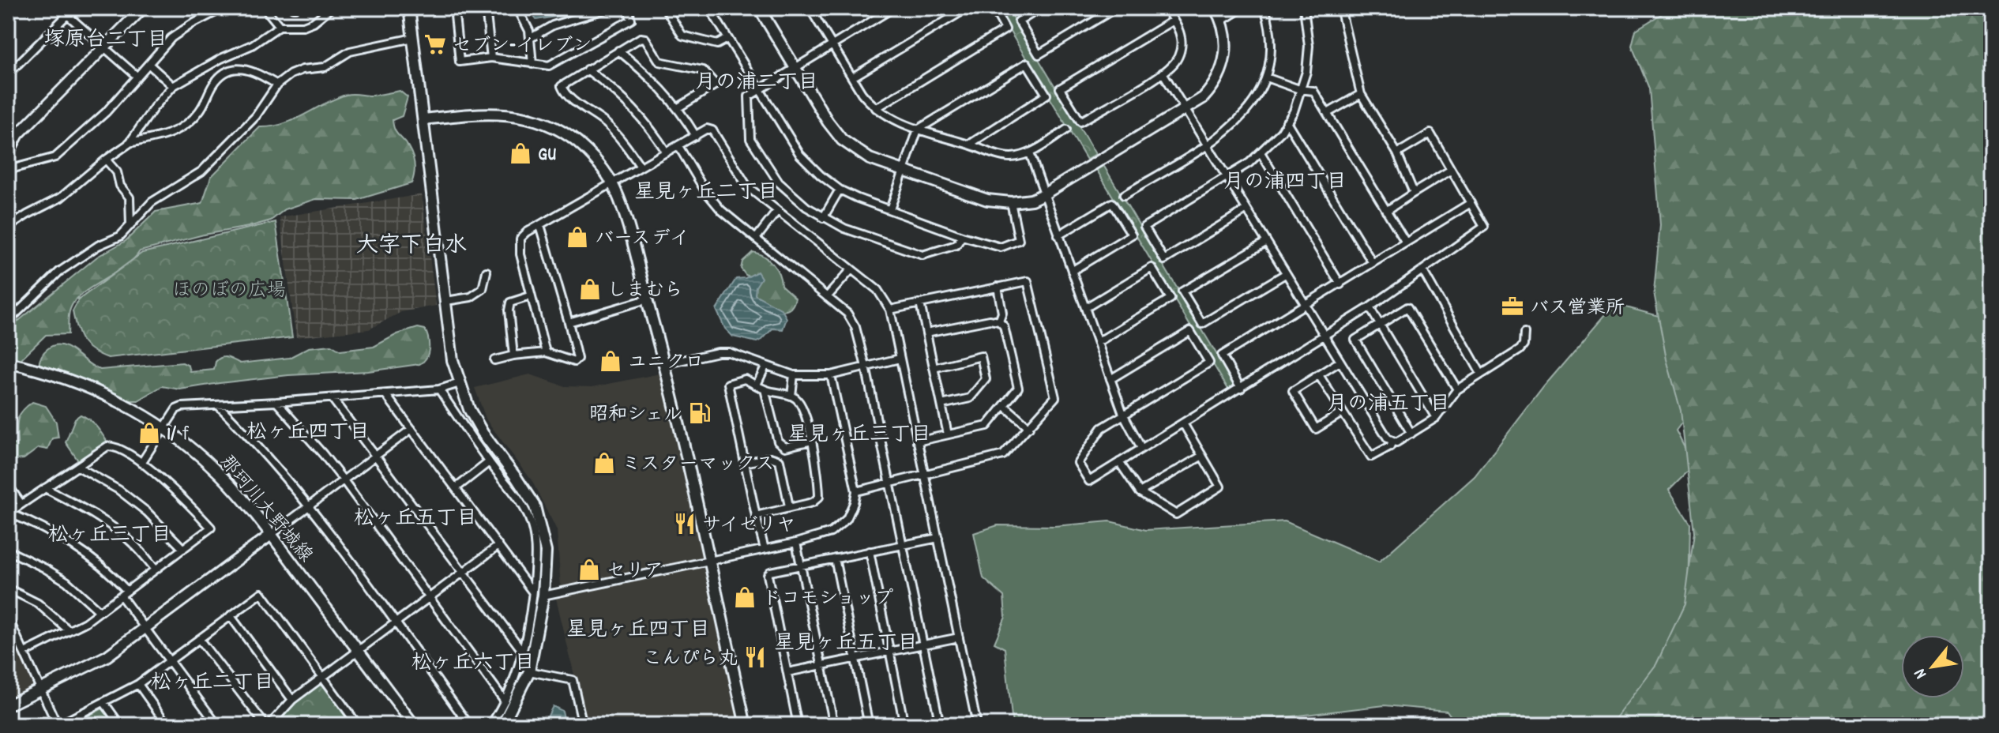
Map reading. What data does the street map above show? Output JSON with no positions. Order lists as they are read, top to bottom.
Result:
{
  "streets": {
    "street": ["那珂川大野城線"]
  },
  "districts": [
    "塚原台二丁目",
    "月の浦二丁目",
    "月の浦四丁目",
    "星見ヶ丘二丁目",
    "大字下白水",
    "月の浦五丁目",
    "松ヶ丘四丁目",
    "星見ヶ丘三丁目",
    "松ヶ丘五丁目",
    "松ヶ丘三丁目",
    "星見ヶ丘四丁目",
    "星見ヶ丘五丁目",
    "松ヶ丘六丁目",
    "松ヶ丘二丁目"
  ],
  "parks": ["ほのぼの広場"],
  "places": {
    "supermarket": ["セブン-イレブン"],
    "shop": [
      "GU",
      "バースデイ",
      "しまむら",
      "ユニクロ",
      "1/ｆ",
      "ミスターマックス",
      "セリア",
      "ドコモショップ"
    ],
    "office": ["バス営業所"],
    "fuel station": ["昭和シェル"],
    "restaurant": ["サイゼリヤ", "こんぴら丸"]
  },
  "north": "bottom left"
}
